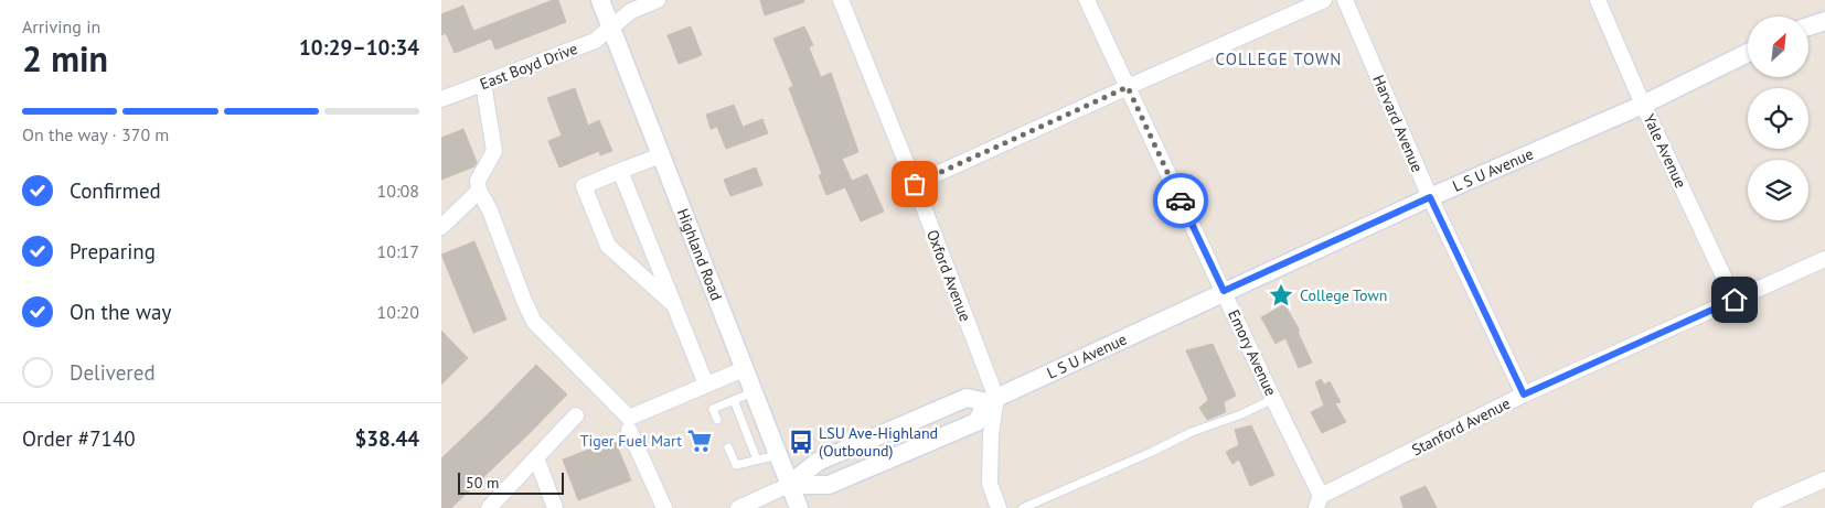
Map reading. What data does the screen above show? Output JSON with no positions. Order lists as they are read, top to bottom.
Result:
{
  "streets": {
    "street": [
      "East Boyd Drive",
      "Harvard Avenue",
      "Yale Avenue",
      "L S U Avenue",
      "Highland Road",
      "Oxford Avenue",
      "Emory Avenue",
      "Stanford Avenue"
    ]
  },
  "crossings": [
    ["East Boyd Drive", "Highland Road"],
    ["Harvard Avenue", "L S U Avenue"],
    ["Harvard Avenue", "Stanford Avenue"],
    ["Yale Avenue", "L S U Avenue"],
    ["Yale Avenue", "Stanford Avenue"],
    ["L S U Avenue", "Highland Road"],
    ["L S U Avenue", "Oxford Avenue"],
    ["L S U Avenue", "Emory Avenue"],
    ["Emory Avenue", "Stanford Avenue"]
  ],
  "districts": ["COLLEGE TOWN"],
  "places": {
    "place": ["College Town"],
    "supermarket": ["Tiger Fuel Mart"],
    "bus stop": ["LSU Ave-Highland (Outbound)"]
  },
  "scale_bar": "50 m",
  "north": "top right",
  "page": {
    "heading": ["2 min", "Arriving in", "10:29–10:34"],
    "panel": ["Order #7140", "$38.44"],
    "bar": "On the way · 370 m",
    "list": [
      ["Confirmed", "10:08"],
      ["Preparing", "10:17"],
      ["On the way", "10:20"],
      "Delivered"
    ],
    "scale": "50 m"
  }
}
